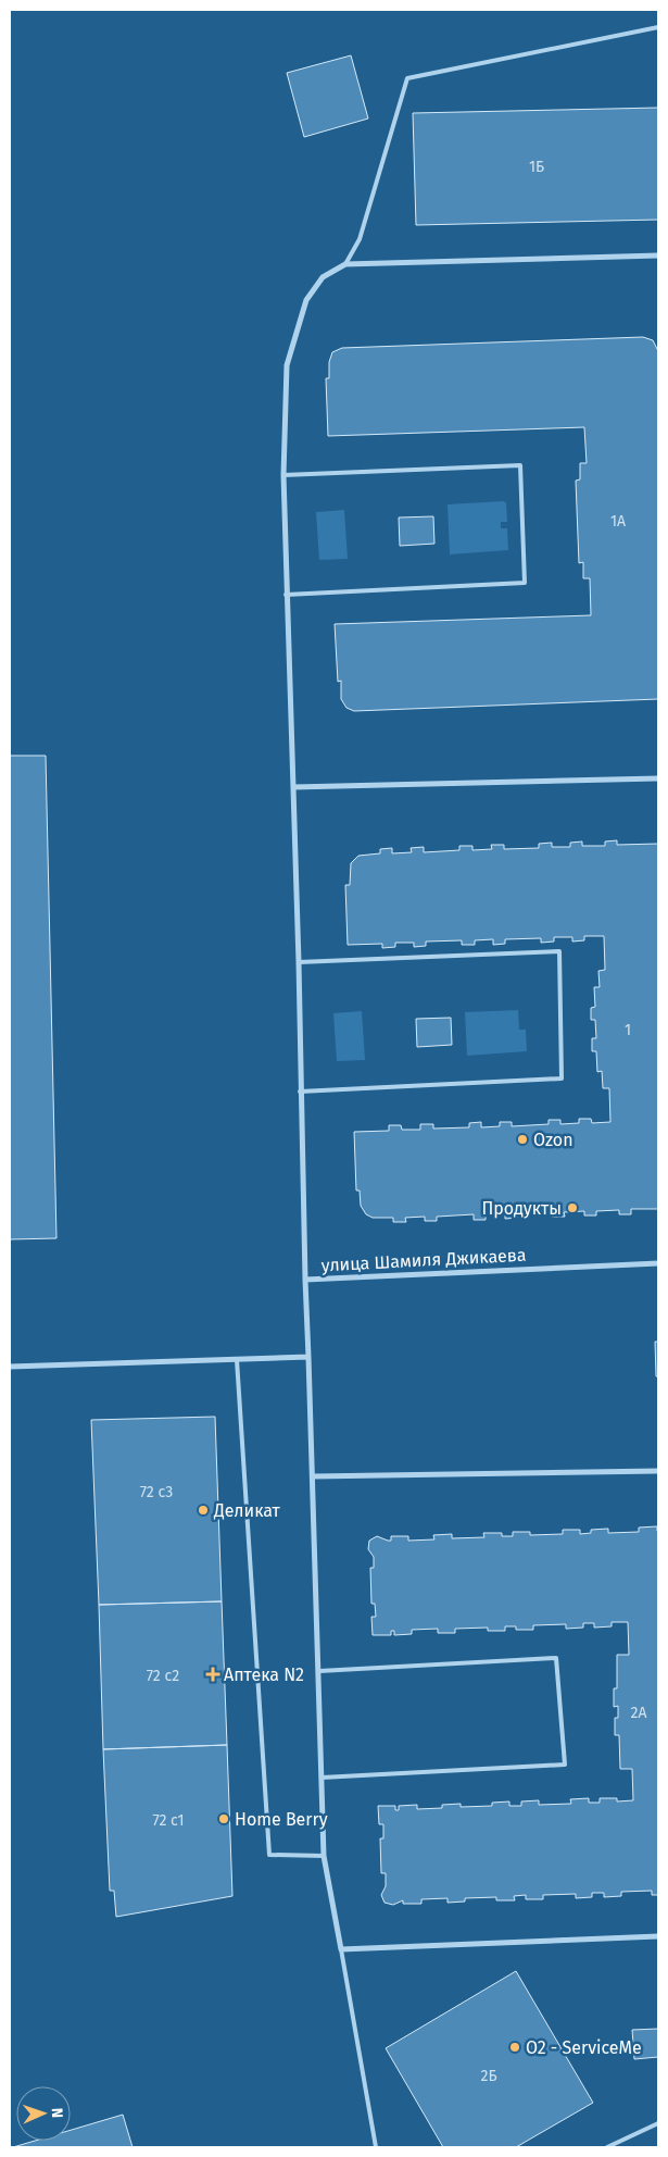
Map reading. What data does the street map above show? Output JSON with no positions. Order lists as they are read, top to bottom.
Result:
{
  "streets": {
    "street": ["улица Шамиля Джикаева"]
  },
  "places": {
    "other": [
      "Ozon",
      "Продукты",
      "Деликат",
      "Home Berry",
      "О2 - ServiceMe"
    ],
    "health": ["Аптека N2"]
  },
  "house_numbers": [
    "1Б",
    "1А",
    "1",
    "72 с3",
    "72 с2",
    "2А",
    "72 с1",
    "2Б"
  ],
  "north": "right"
}
